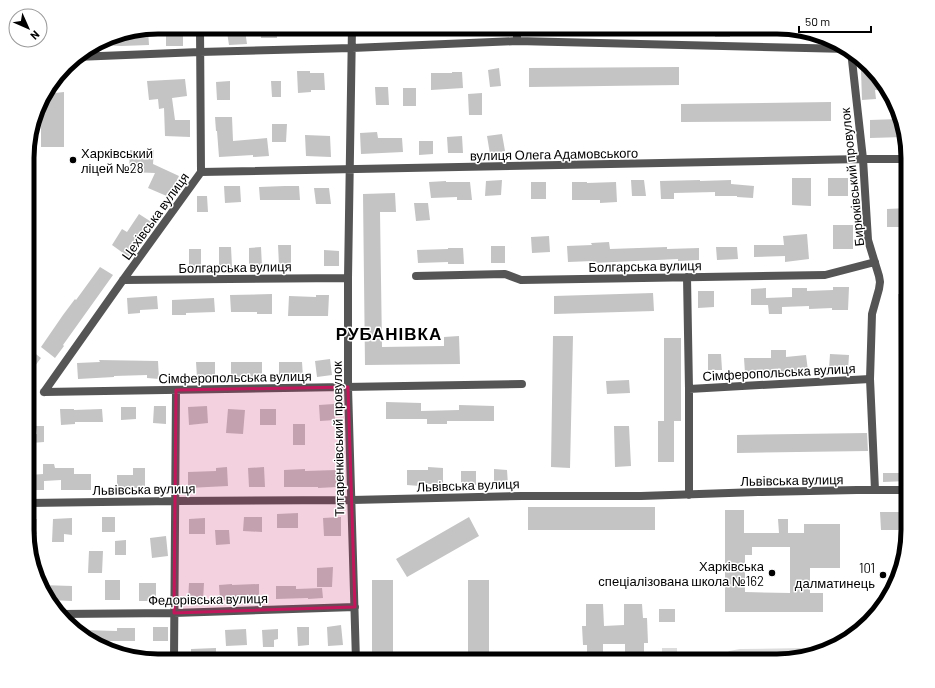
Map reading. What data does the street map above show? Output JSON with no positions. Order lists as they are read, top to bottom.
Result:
{
  "streets": {
    "street": [
      "вулиця Олега Адамовського",
      "Бирюківський провулок",
      "Цехівська вулиця",
      "Болгарська вулиця",
      "Сімферопольська вулиця",
      "Титаренківський провулок",
      "Львівська вулиця",
      "Федорівська вулиця"
    ]
  },
  "crossings": [
    ["вулиця Олега Адамовського", "Бирюківський провулок"],
    ["вулиця Олега Адамовського", "Цехівська вулиця"],
    ["вулиця Олега Адамовського", "Титаренківський провулок"],
    ["Бирюківський провулок", "Болгарська вулиця"],
    ["Бирюківський провулок", "Сімферопольська вулиця"],
    ["Бирюківський провулок", "Львівська вулиця"],
    ["Цехівська вулиця", "Болгарська вулиця"],
    ["Цехівська вулиця", "Сімферопольська вулиця"],
    ["Болгарська вулиця", "Титаренківський провулок"],
    ["Сімферопольська вулиця", "Титаренківський провулок"],
    ["Титаренківський провулок", "Львівська вулиця"],
    ["Титаренківський провулок", "Федорівська вулиця"]
  ],
  "districts": ["РУБАНІВКА"],
  "places": ["Харківський ліцей №28", "Харківська спеціалізована школа №162", "101 далматинець"],
  "scale_bar": "50 m",
  "north": "bottom right"
}
